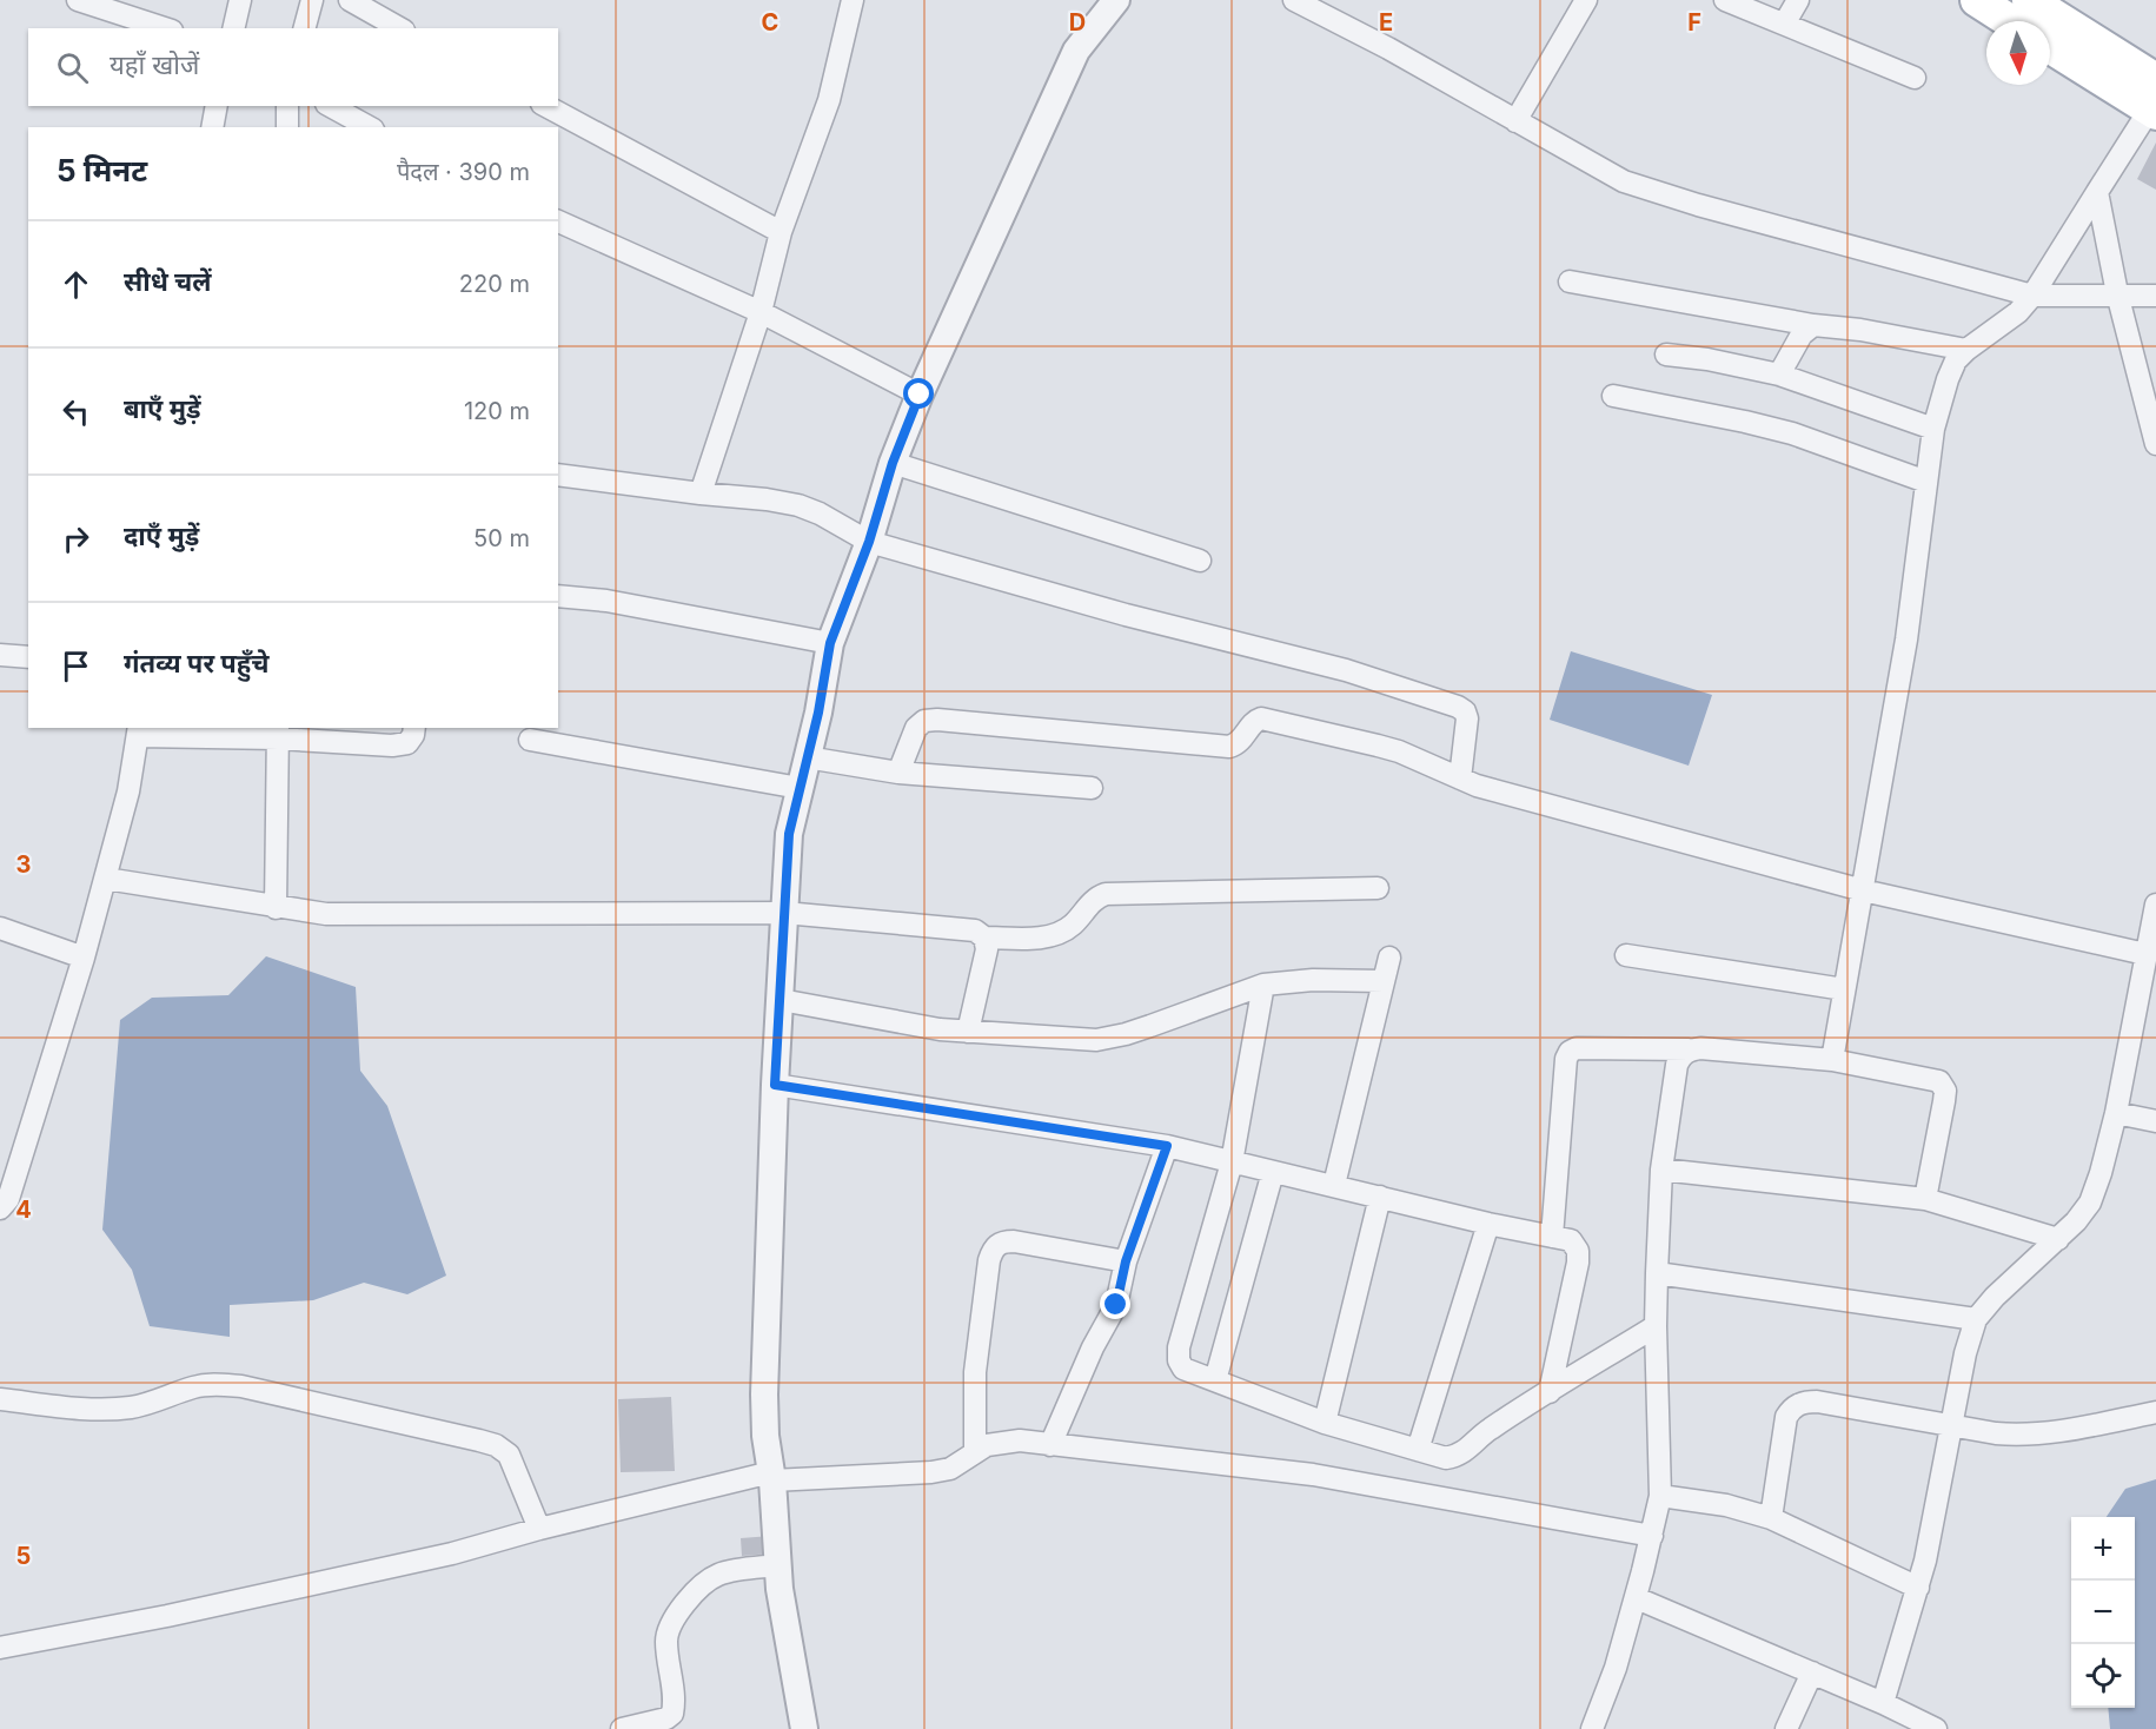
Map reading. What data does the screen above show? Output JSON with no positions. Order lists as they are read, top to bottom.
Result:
{
  "north": "bottom",
  "page": {
    "search": "यहाँ खोजें",
    "heading": ["5 मिनट", "पैदल · 390 m"],
    "list": [
      ["सीधे चलें", "220 m"],
      ["बाएँ मुड़ें", "120 m"],
      ["दाएँ मुड़ें", "50 m"],
      "गंतव्य पर पहुँचे"
    ],
    "map_buttons": ["+", "−"]
  },
  "grid": {
    "columns": [
      "C",
      "D",
      "E",
      "F"
    ],
    "rows": ["3", "4", "5"]
  }
}
